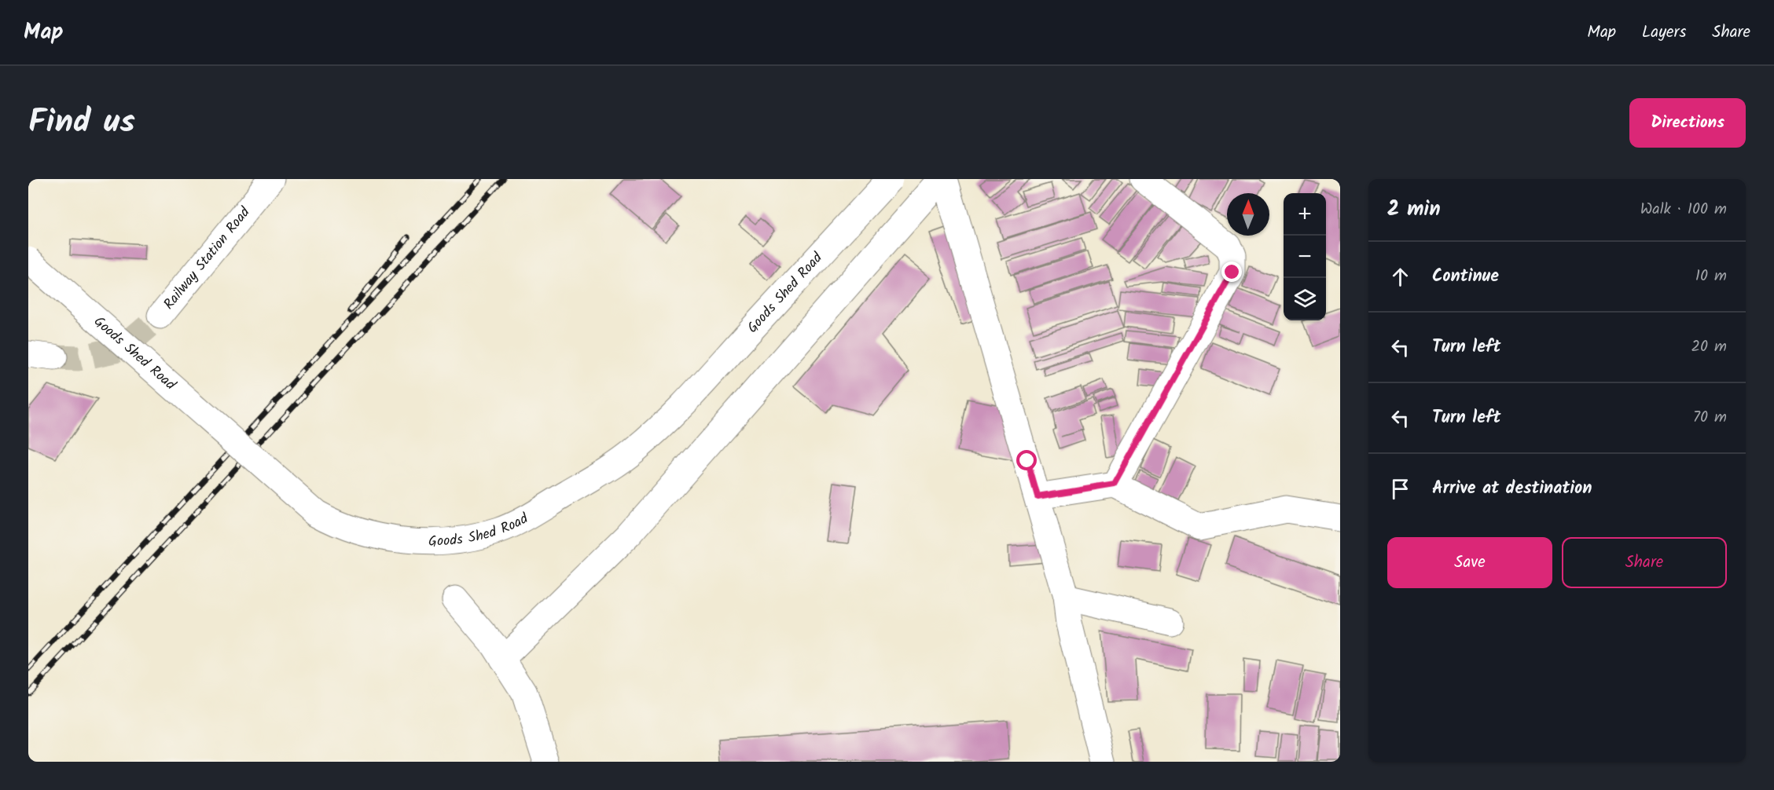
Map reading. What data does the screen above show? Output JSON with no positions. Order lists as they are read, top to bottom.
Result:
{
  "streets": {
    "street": ["Railway Station Road", "Goods Shed Road"]
  },
  "north": "top",
  "page": {
    "header": "Map",
    "nav": ["Map", "Layers", "Share"],
    "title": "Find us",
    "buttons": [
      "Directions",
      ["Save", "Share"]
    ],
    "heading": ["2 min", "Walk · 100 m"],
    "map_buttons": ["+", "−"],
    "list": [
      ["Continue", "10 m"],
      ["Turn left", "20 m"],
      ["Turn left", "70 m"],
      "Arrive at destination"
    ]
  }
}
